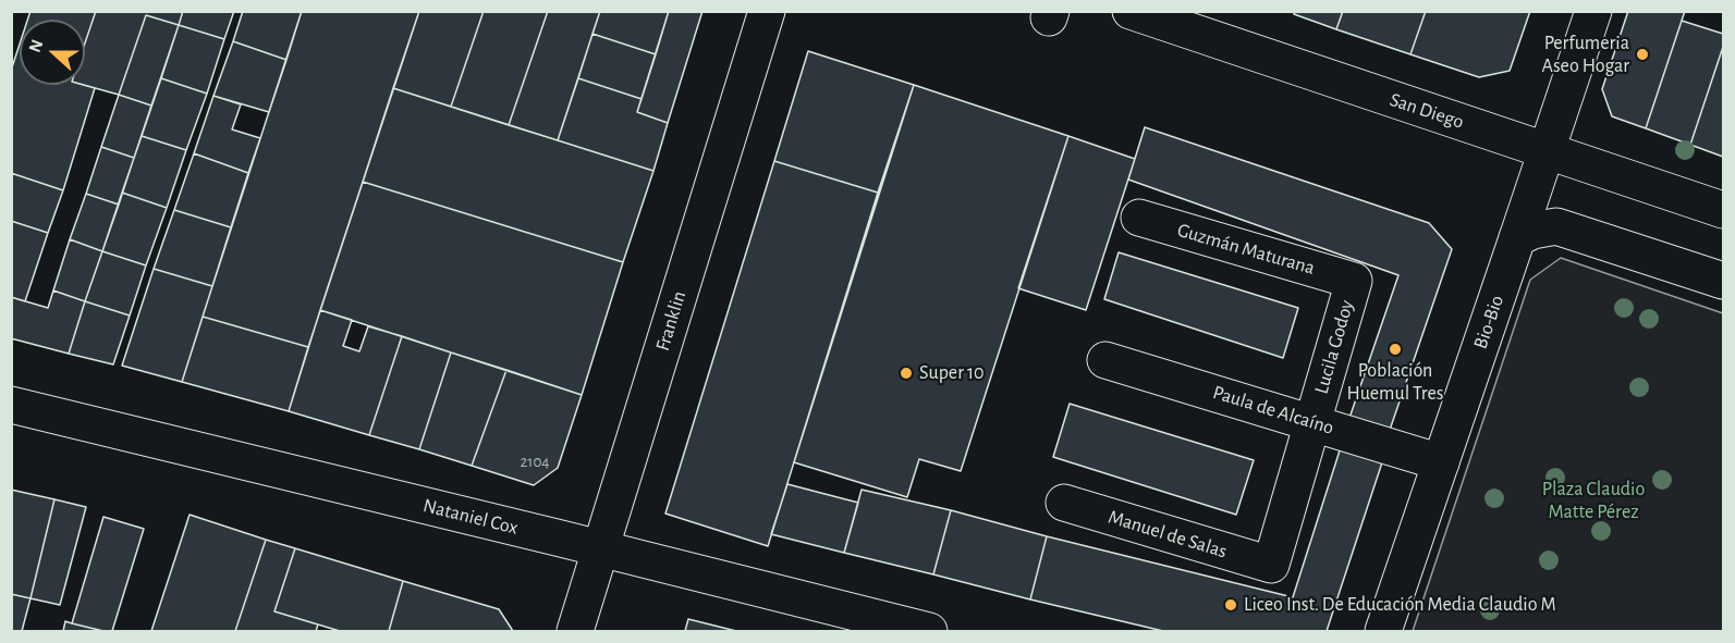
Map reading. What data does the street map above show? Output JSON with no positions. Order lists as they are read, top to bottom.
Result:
{
  "streets": {
    "main road": [
      "San Diego",
      "Guzmán Maturana",
      "Franklin",
      "Bio-Bio",
      "Lucila Godoy",
      "Paula de Alcaíno",
      "Nataniel Cox",
      "Manuel de Salas"
    ]
  },
  "crossings": [
    ["San Diego", "Bio-Bio"],
    ["Guzmán Maturana", "Lucila Godoy"],
    ["Franklin", "Nataniel Cox"],
    ["Bio-Bio", "Paula de Alcaíno"],
    ["Lucila Godoy", "Paula de Alcaíno"],
    ["Lucila Godoy", "Manuel de Salas"]
  ],
  "parks": ["Plaza Claudio Matte Pérez"],
  "places": [
    "Perfumeria Aseo Hogar",
    "Población Huemul Tres",
    "Super 10",
    "Liceo Inst. De Educación Media Claudio M"
  ],
  "house_numbers": ["2104"],
  "north": "left"
}
